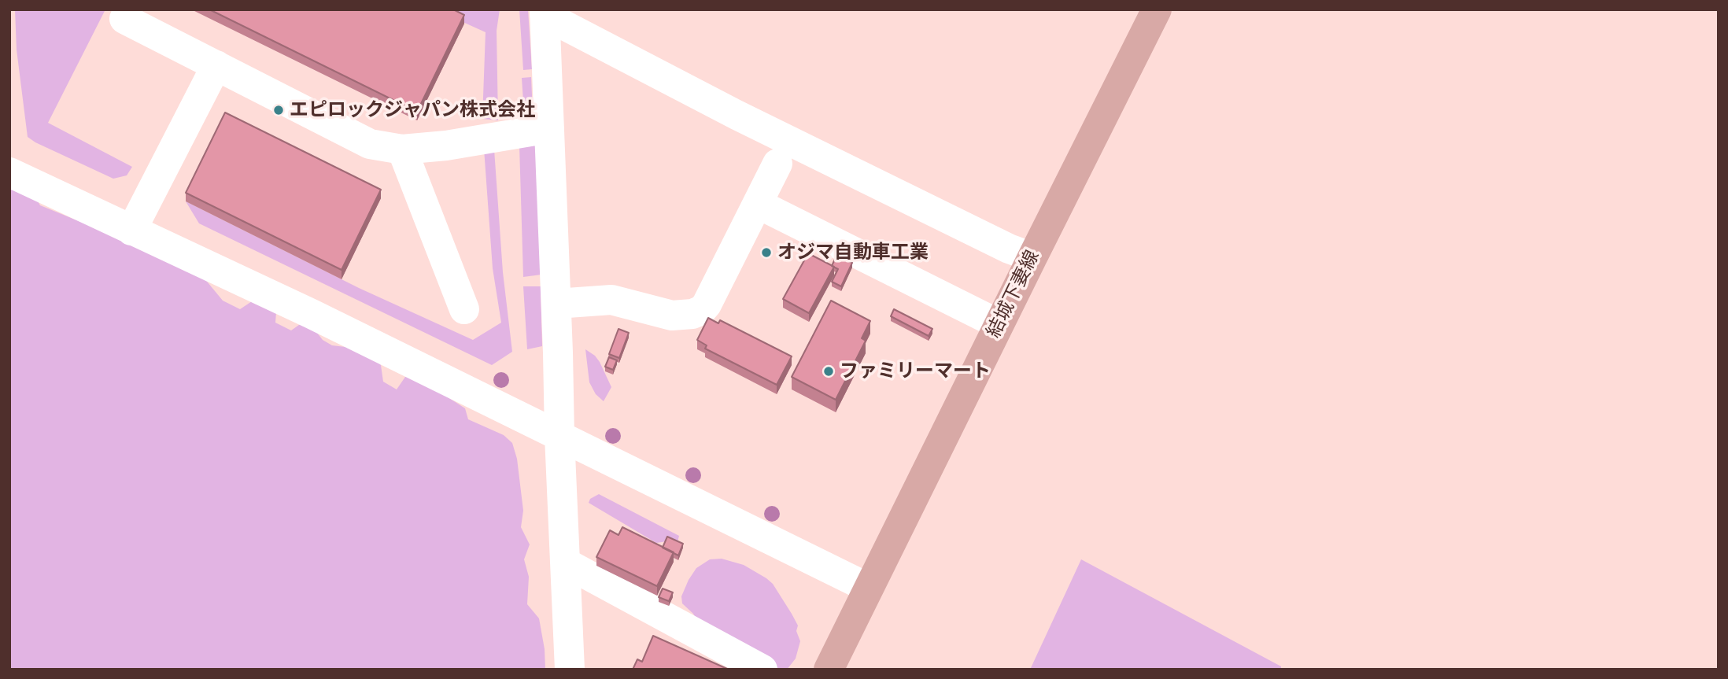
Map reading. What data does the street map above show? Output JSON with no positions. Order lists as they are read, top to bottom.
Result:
{
  "streets": {
    "main road": ["結城下妻線"]
  },
  "places": ["エピロックジャパン株式会社", "オジマ自動車工業", "ファミリーマート"]
}
